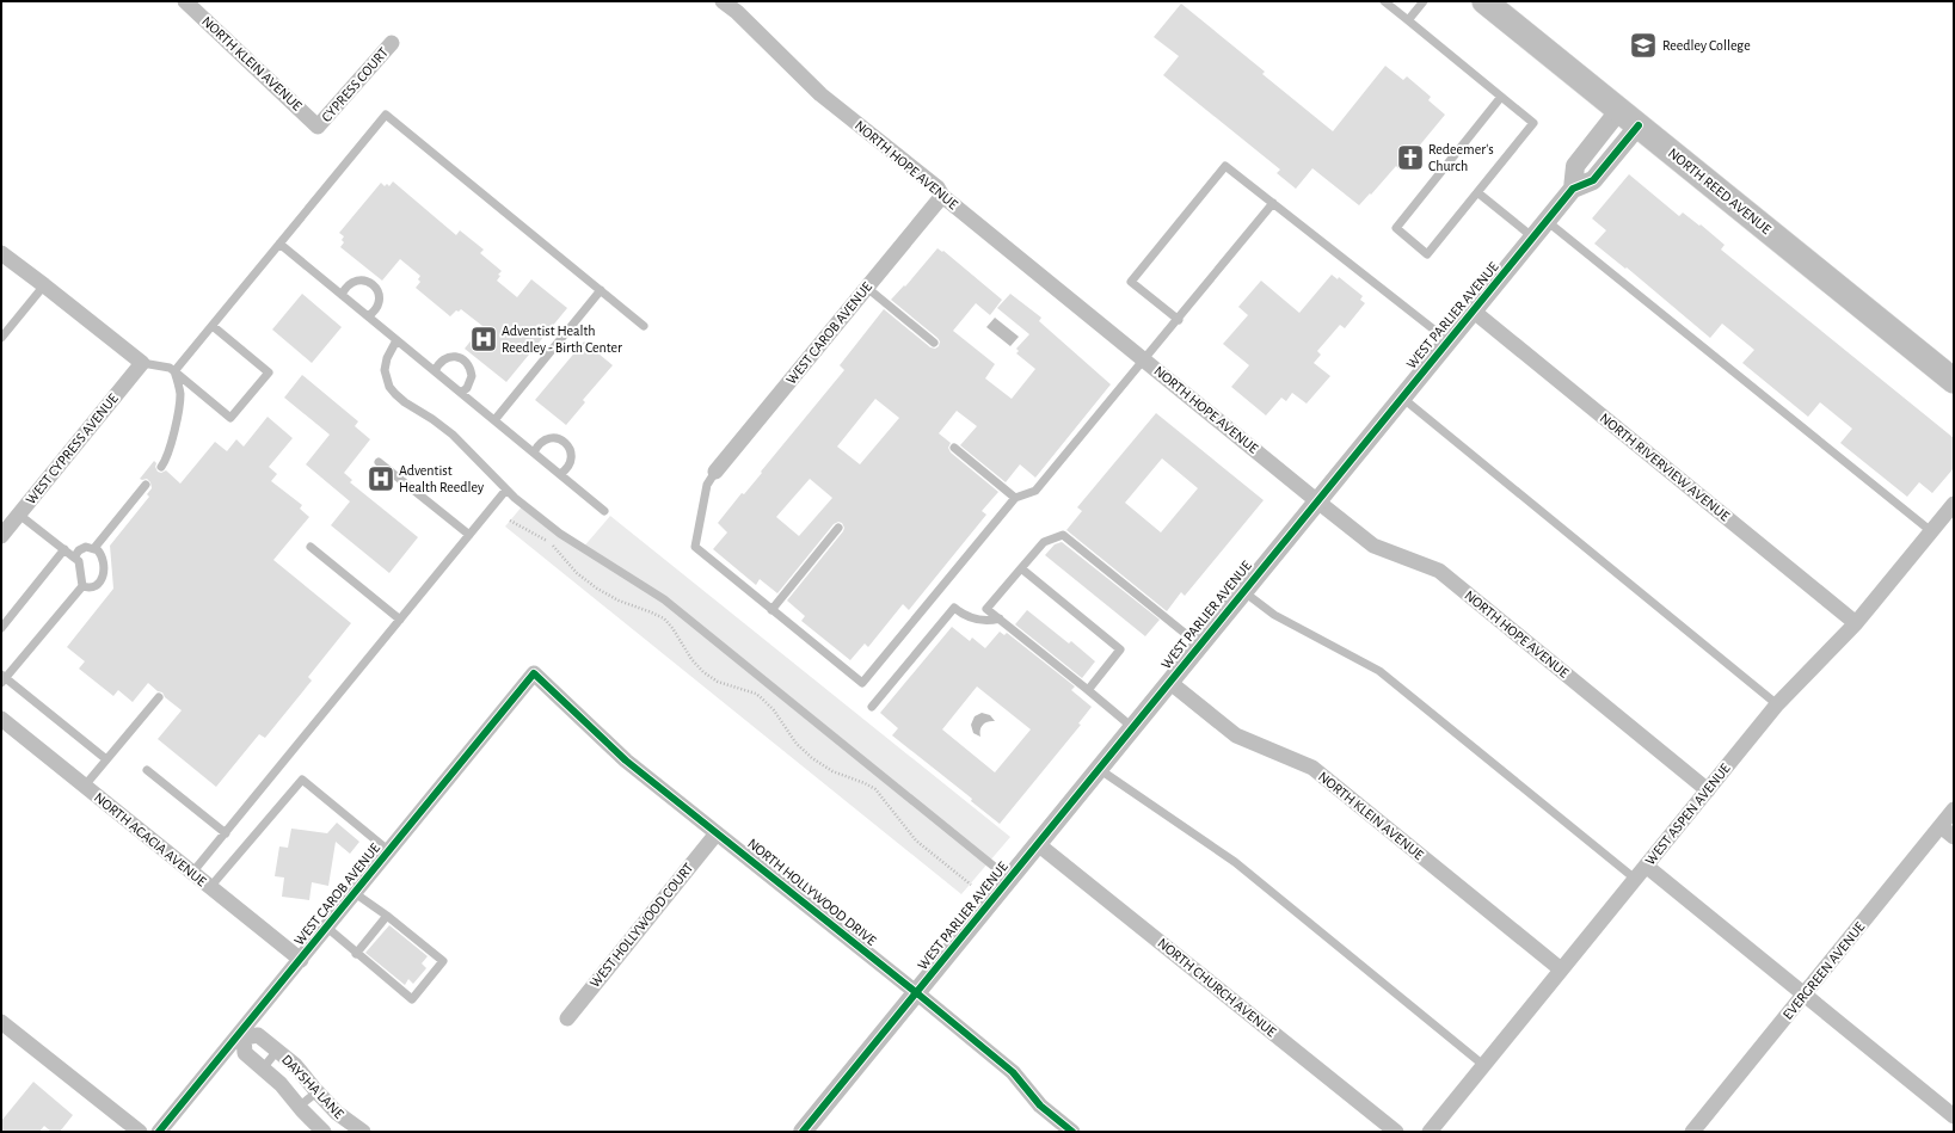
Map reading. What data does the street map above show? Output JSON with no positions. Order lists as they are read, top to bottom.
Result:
{
  "streets": {
    "main road": ["NORTH REED AVENUE"],
    "street": [
      "NORTH KLEIN AVENUE",
      "CYPRESS COURT",
      "NORTH HOPE AVENUE",
      "WEST PARLIER AVENUE",
      "WEST CAROB AVENUE",
      "WEST CYPRESS AVENUE",
      "NORTH RIVERVIEW AVENUE",
      "WEST ASPEN AVENUE",
      "NORTH ACACIA AVENUE",
      "NORTH HOLLYWOOD DRIVE",
      "WEST HOLLYWOOD COURT",
      "EVERGREEN AVENUE",
      "NORTH CHURCH AVENUE",
      "DAYSHA LANE"
    ]
  },
  "crossings": [
    ["NORTH KLEIN AVENUE", "CYPRESS COURT"],
    ["NORTH KLEIN AVENUE", "WEST PARLIER AVENUE"],
    ["NORTH KLEIN AVENUE", "WEST ASPEN AVENUE"],
    ["NORTH HOPE AVENUE", "WEST PARLIER AVENUE"],
    ["NORTH HOPE AVENUE", "WEST CAROB AVENUE"],
    ["NORTH HOPE AVENUE", "WEST ASPEN AVENUE"],
    ["NORTH REED AVENUE", "WEST PARLIER AVENUE"],
    ["WEST PARLIER AVENUE", "NORTH RIVERVIEW AVENUE"],
    ["WEST PARLIER AVENUE", "NORTH HOLLYWOOD DRIVE"],
    ["WEST PARLIER AVENUE", "NORTH CHURCH AVENUE"],
    ["WEST CAROB AVENUE", "NORTH ACACIA AVENUE"],
    ["WEST CAROB AVENUE", "NORTH HOLLYWOOD DRIVE"],
    ["WEST CAROB AVENUE", "DAYSHA LANE"],
    ["NORTH RIVERVIEW AVENUE", "WEST ASPEN AVENUE"],
    ["NORTH HOLLYWOOD DRIVE", "WEST HOLLYWOOD COURT"]
  ],
  "places": {
    "school or university": ["Reedley College"],
    "church": ["Redeemer's Church"],
    "hospital": ["Adventist Health Reedley - Birth Center", "Adventist Health Reedley"]
  }
}
